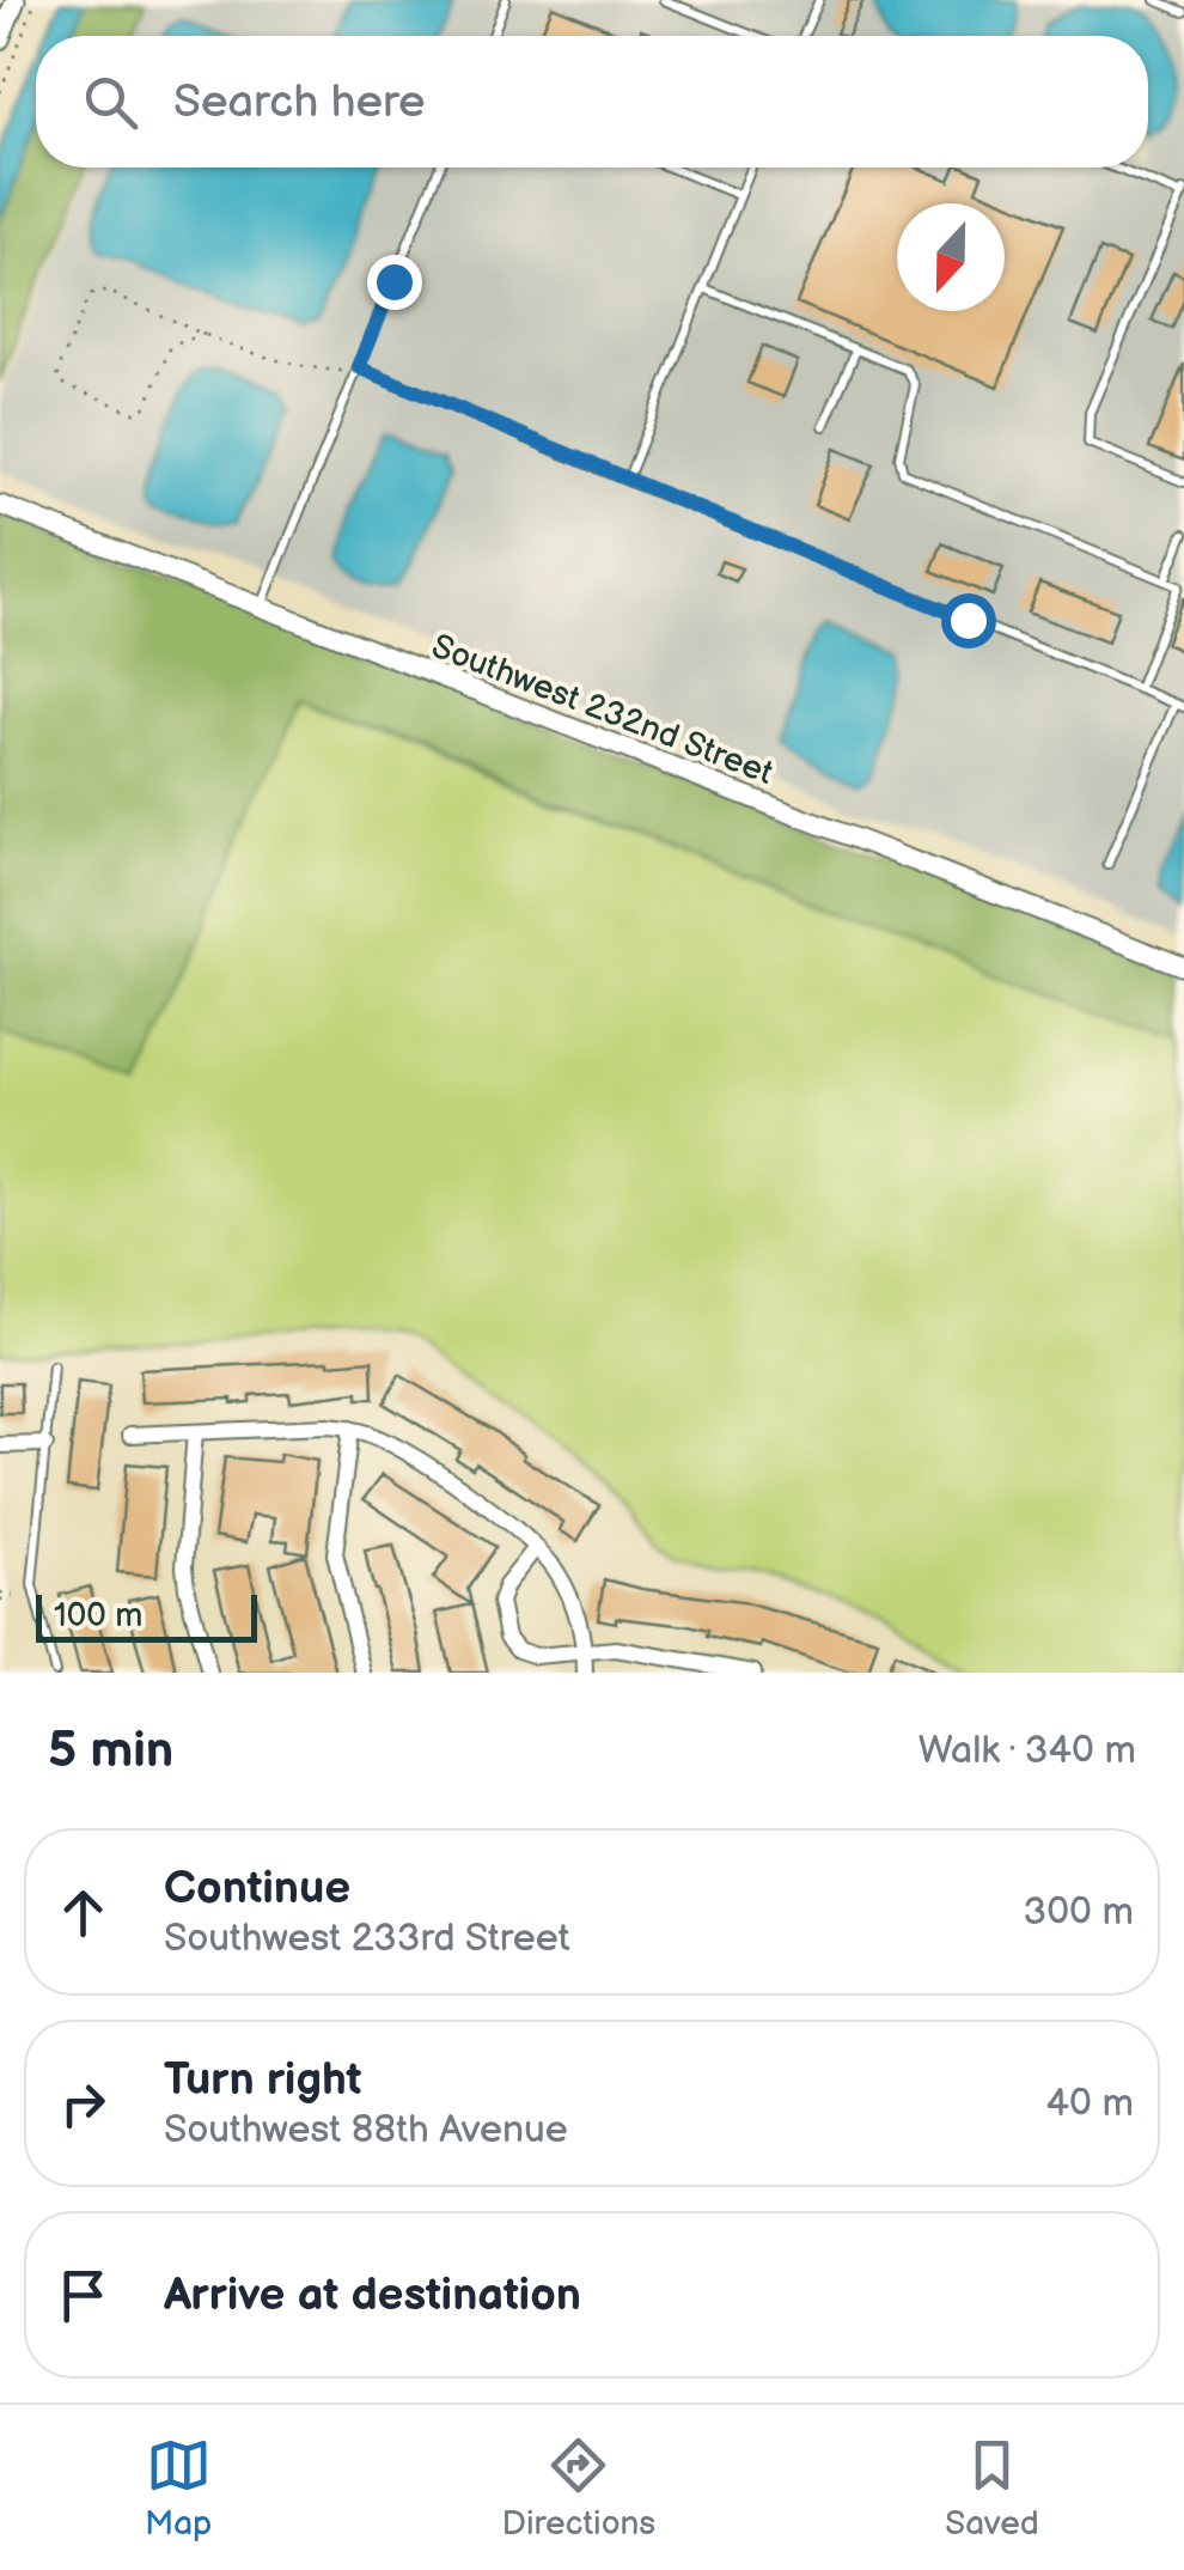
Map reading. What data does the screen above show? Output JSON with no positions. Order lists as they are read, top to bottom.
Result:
{
  "streets": {
    "street": ["Southwest 232nd Street"]
  },
  "scale_bar": "100 m",
  "north": "bottom",
  "page": {
    "search": "Search here",
    "scale": "100 m",
    "heading": ["5 min", "Walk · 340 m"],
    "list": [
      ["Continue", "Southwest 233rd Street", "300 m"],
      ["Turn right", "Southwest 88th Avenue", "40 m"],
      "Arrive at destination"
    ],
    "nav": ["Map", "Directions", "Saved"]
  }
}
